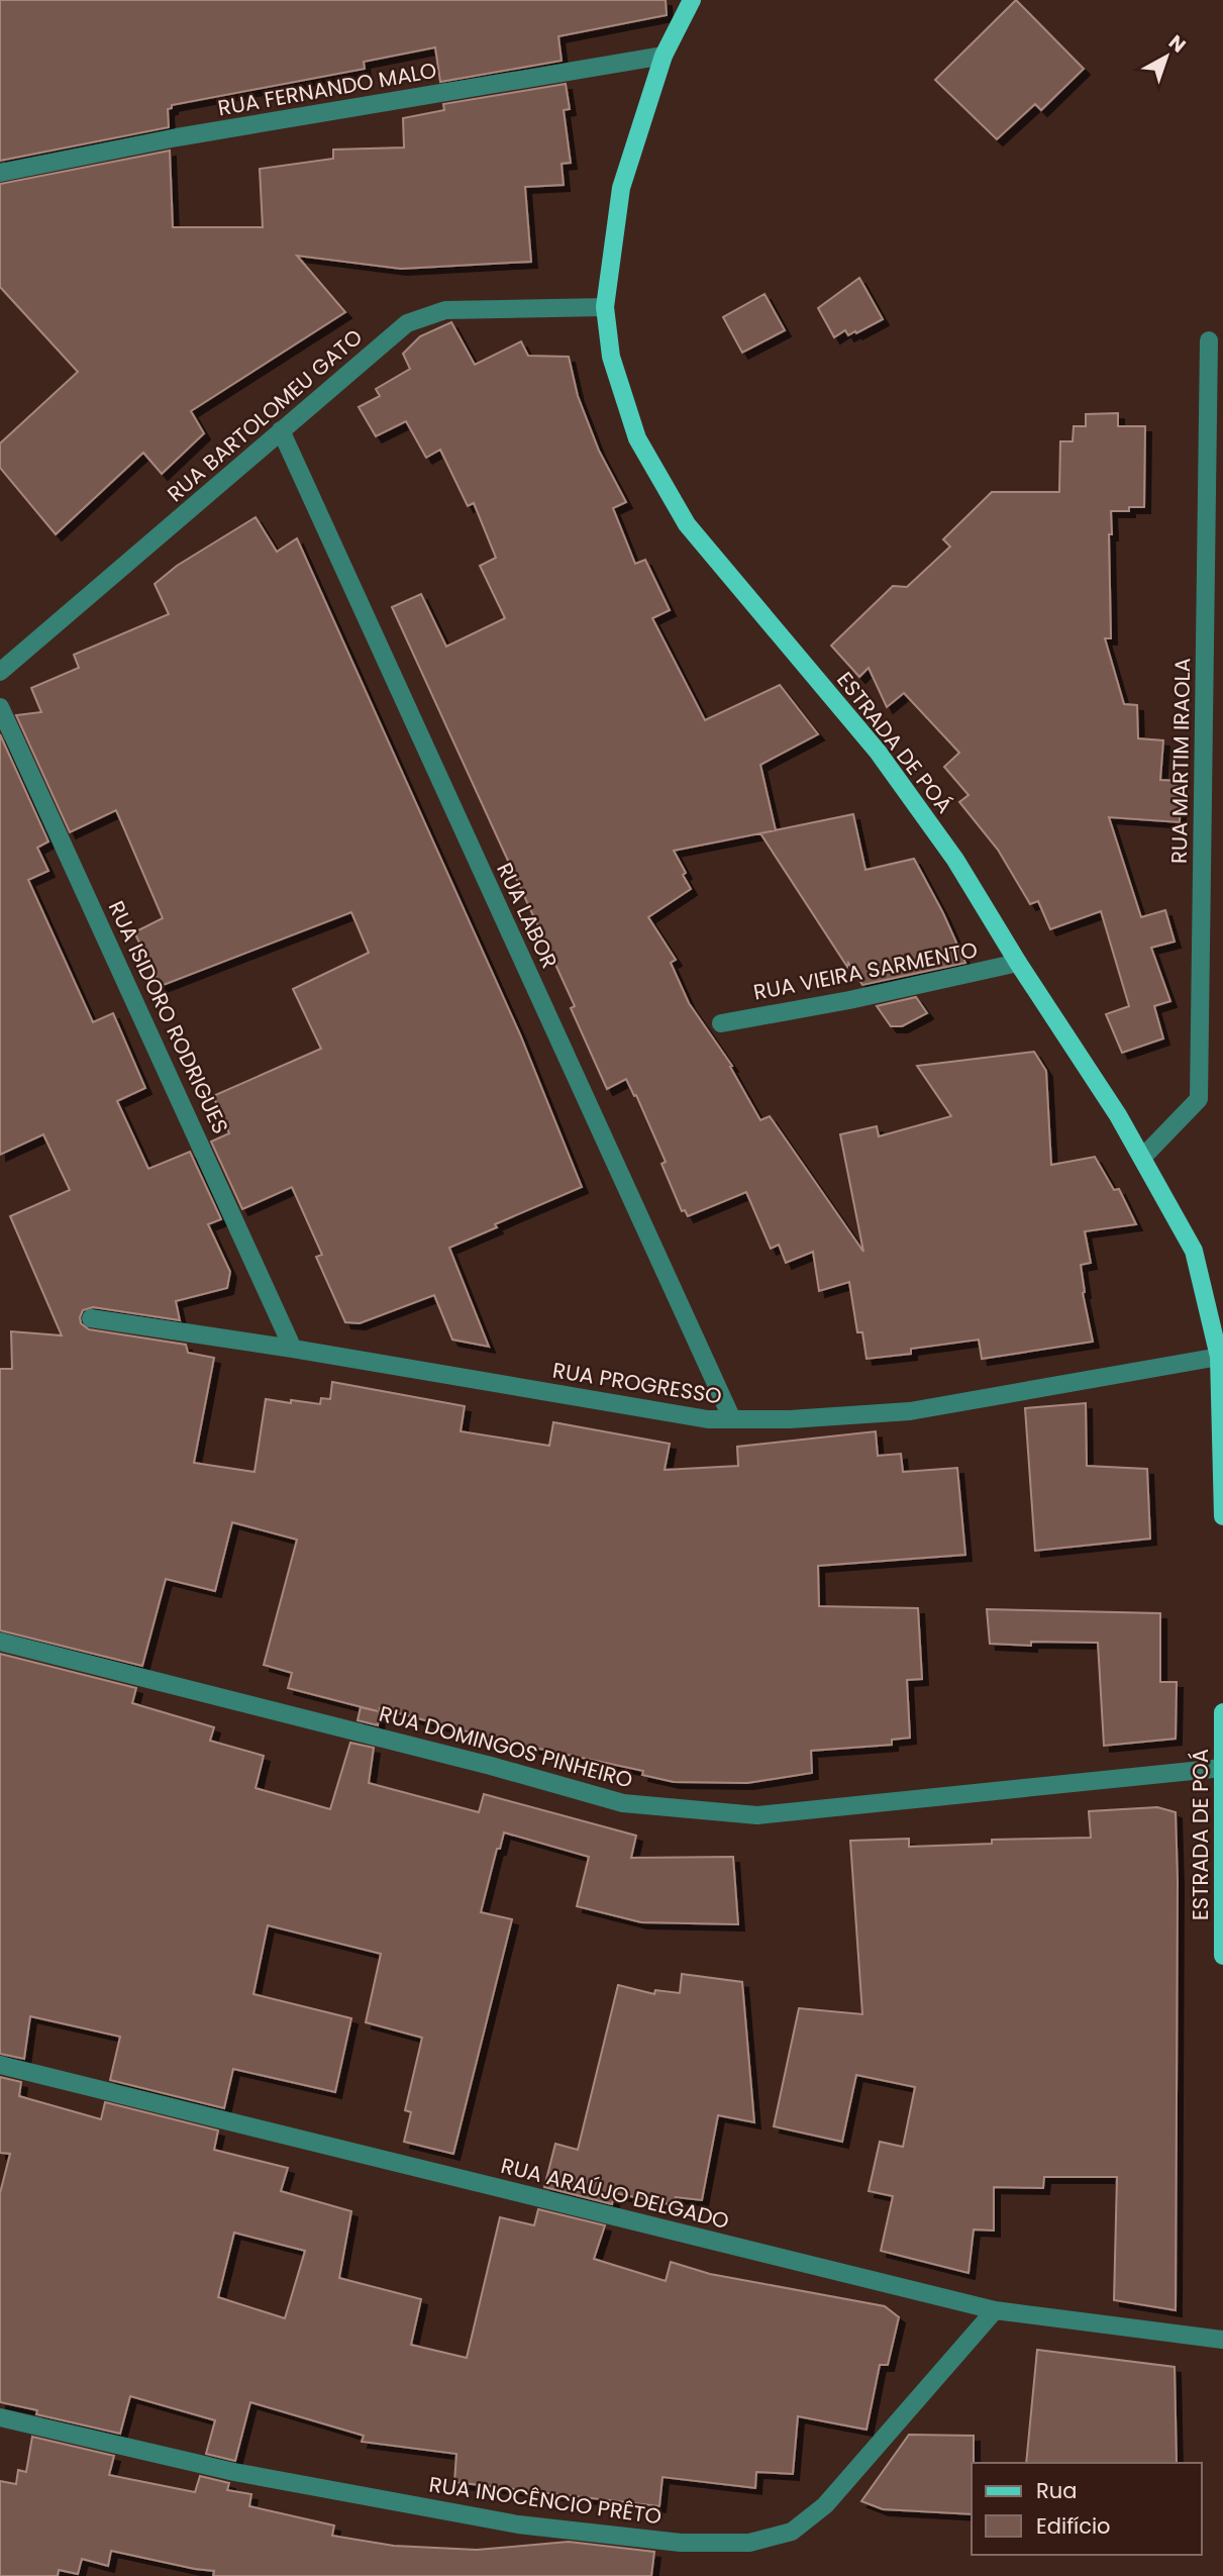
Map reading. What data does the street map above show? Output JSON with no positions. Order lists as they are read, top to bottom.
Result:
{
  "streets": {
    "main road": ["ESTRADA DE POÁ"],
    "street": [
      "RUA FERNANDO MALO",
      "RUA BARTOLOMEU GATO",
      "RUA MARTIM IRAOLA",
      "RUA LABOR",
      "RUA VIEIRA SARMENTO",
      "RUA ISIDORO RODRIGUES",
      "RUA PROGRESSO",
      "RUA DOMINGOS PINHEIRO",
      "RUA ARAÚJO DELGADO",
      "RUA INOCÊNCIO PRÊTO"
    ]
  },
  "crossings": [
    ["RUA FERNANDO MALO", "ESTRADA DE POÁ"],
    ["RUA BARTOLOMEU GATO", "ESTRADA DE POÁ"],
    ["RUA BARTOLOMEU GATO", "RUA LABOR"],
    ["ESTRADA DE POÁ", "RUA MARTIM IRAOLA"],
    ["ESTRADA DE POÁ", "RUA VIEIRA SARMENTO"],
    ["ESTRADA DE POÁ", "RUA PROGRESSO"],
    ["ESTRADA DE POÁ", "RUA DOMINGOS PINHEIRO"],
    ["RUA LABOR", "RUA PROGRESSO"],
    ["RUA ISIDORO RODRIGUES", "RUA PROGRESSO"],
    ["RUA ARAÚJO DELGADO", "RUA INOCÊNCIO PRÊTO"]
  ],
  "legend": ["Rua", "Edifício"],
  "north": "top right"
}
